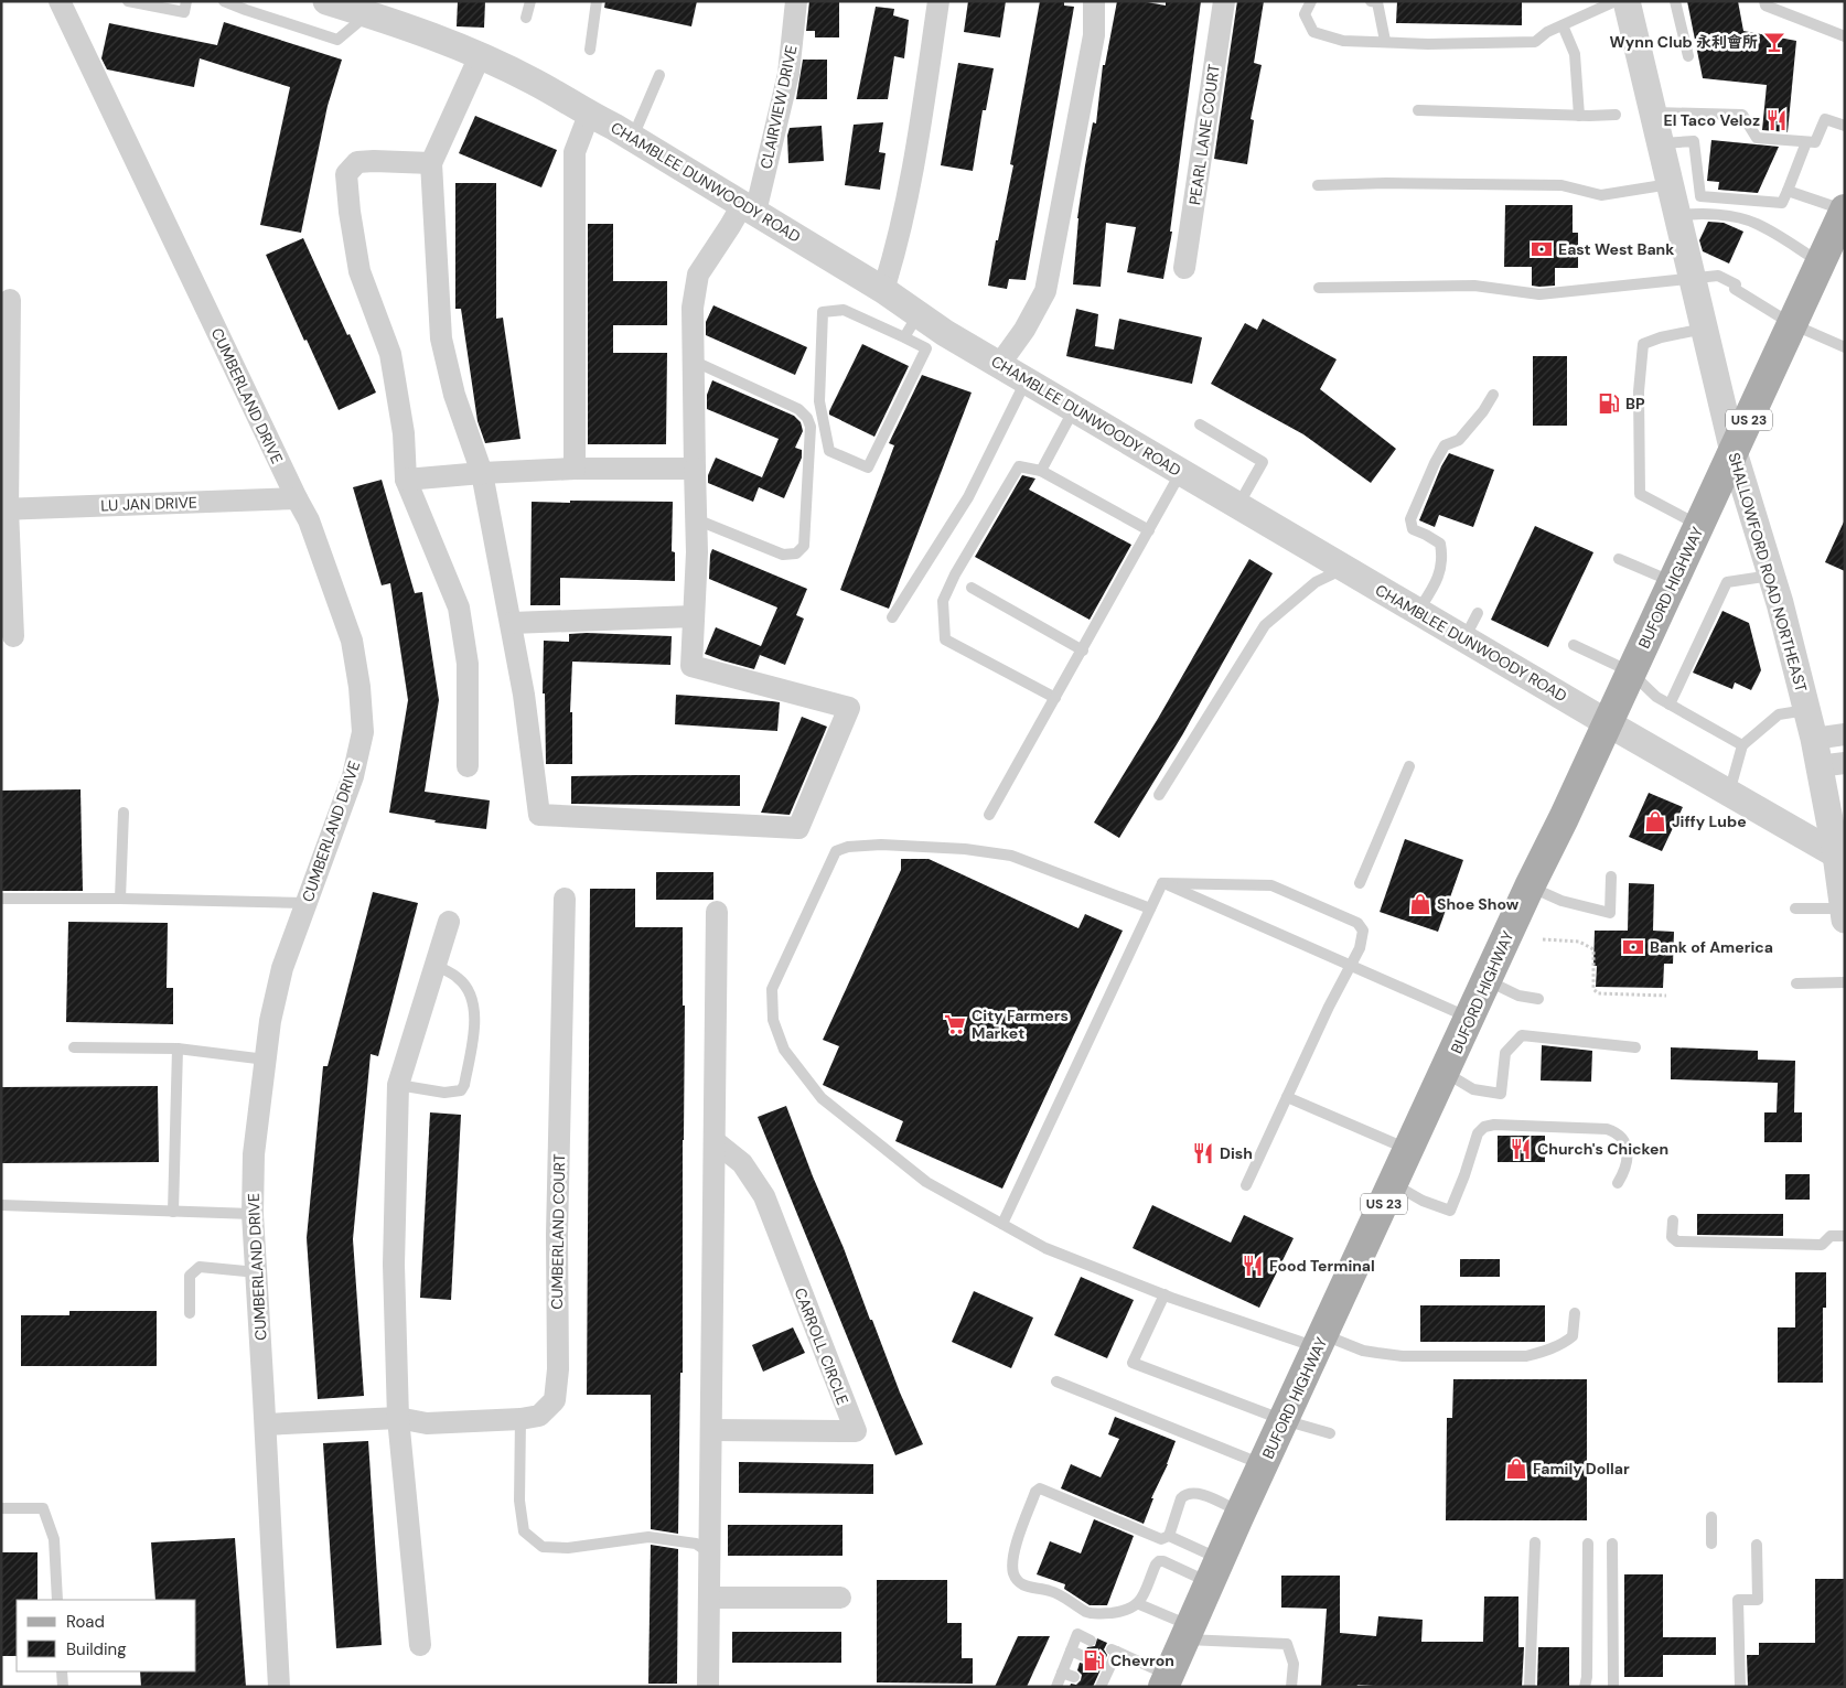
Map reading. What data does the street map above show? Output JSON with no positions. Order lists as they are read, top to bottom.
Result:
{
  "streets": {
    "main road": ["US 23", "BUFORD HIGHWAY"],
    "street": [
      "CLAIRVIEW DRIVE",
      "PEARL LANE COURT",
      "CHAMBLEE DUNWOODY ROAD",
      "CUMBERLAND DRIVE",
      "LU JAN DRIVE",
      "SHALLOWFORD ROAD NORTHEAST",
      "CUMBERLAND COURT",
      "CARROLL CIRCLE"
    ]
  },
  "crossings": [
    ["CLAIRVIEW DRIVE", "CHAMBLEE DUNWOODY ROAD"],
    ["CHAMBLEE DUNWOODY ROAD", "SHALLOWFORD ROAD NORTHEAST"],
    ["CHAMBLEE DUNWOODY ROAD", "BUFORD HIGHWAY"],
    ["CUMBERLAND DRIVE", "LU JAN DRIVE"],
    ["CUMBERLAND DRIVE", "CUMBERLAND COURT"],
    ["SHALLOWFORD ROAD NORTHEAST", "BUFORD HIGHWAY"]
  ],
  "places": {
    "bar": ["Wynn Club 永利會所"],
    "restaurant": [
      "El Taco Veloz",
      "Church's Chicken",
      "Dish",
      "Food Terminal"
    ],
    "bank": ["East West Bank", "Bank of America"],
    "fuel station": ["BP", "Chevron"],
    "shop": ["Jiffy Lube", "Shoe Show", "Family Dollar"],
    "supermarket": ["City Farmers Market"]
  },
  "legend": ["Road", "Building"]
}
